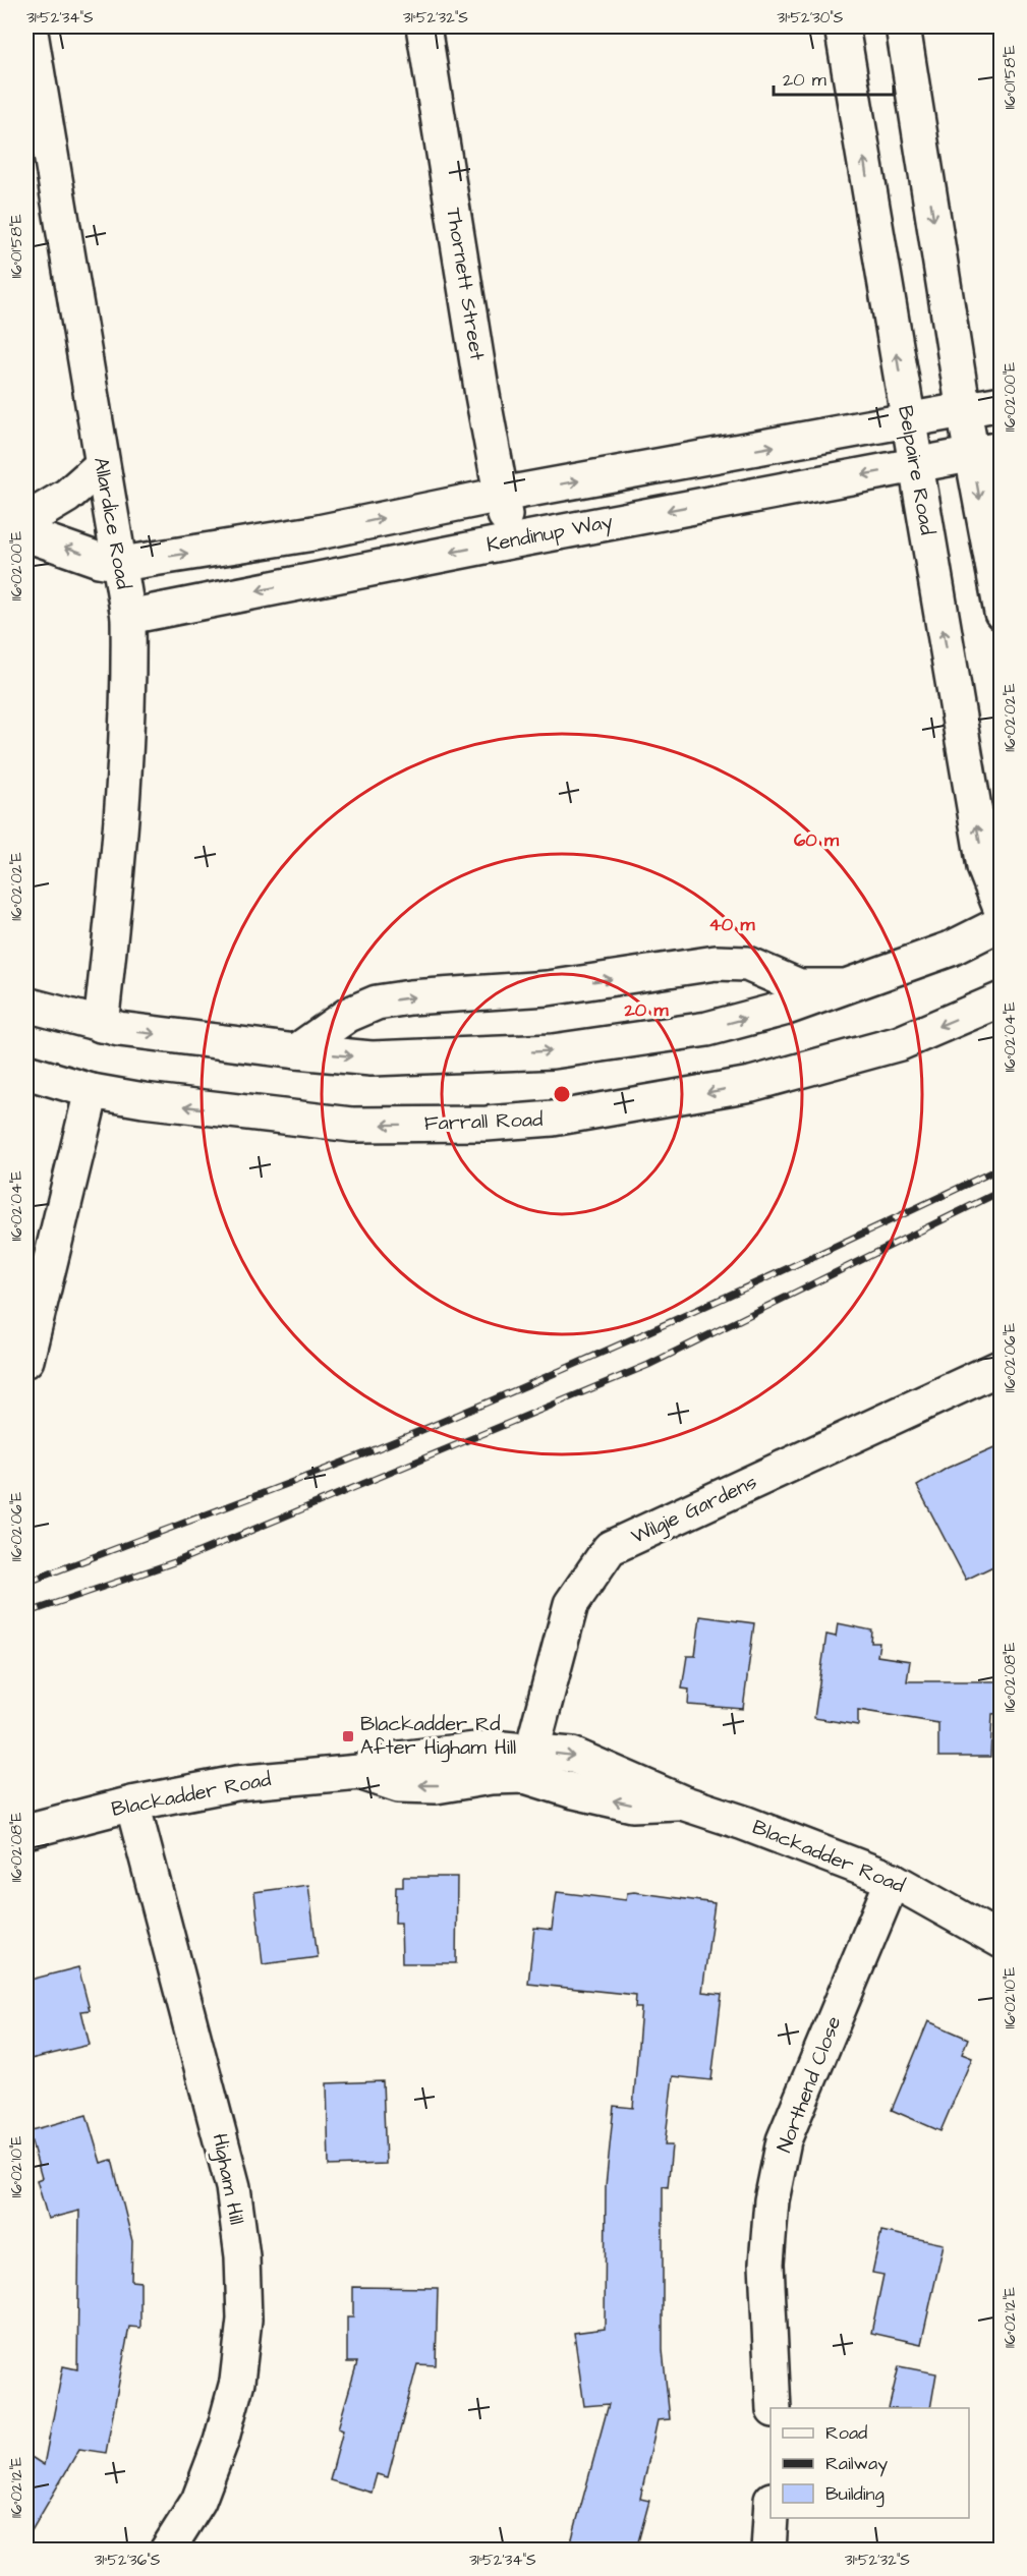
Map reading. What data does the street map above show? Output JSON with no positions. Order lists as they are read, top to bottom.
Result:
{
  "streets": {
    "street": [
      "Thornett Street",
      "Belpaire Road",
      "Allardice Road",
      "Kendinup Way",
      "Farrall Road",
      "Wilgie Gardens",
      "Blackadder Road",
      "Northend Close",
      "Higham Hill"
    ]
  },
  "crossings": [
    ["Thornett Street", "Kendinup Way"],
    ["Belpaire Road", "Kendinup Way"],
    ["Allardice Road", "Kendinup Way"],
    ["Wilgie Gardens", "Blackadder Road"],
    ["Blackadder Road", "Northend Close"],
    ["Blackadder Road", "Higham Hill"]
  ],
  "places": {
    "transit": ["Blackadder Rd After Higham Hill"]
  },
  "legend": ["Road", "Railway", "Building"],
  "scale_bar": "20 m",
  "coordinates": [
    "31°52'34\"S",
    "31°52'32\"S",
    "31°52'30\"S",
    "116°01'58\"E",
    "116°02'00\"E",
    "116°02'02\"E",
    "116°02'04\"E",
    "116°02'06\"E",
    "116°02'08\"E",
    "116°02'10\"E",
    "116°02'12\"E",
    "31°52'36\"S"
  ],
  "rings": ["60 m", "40 m", "20 m"]
}
